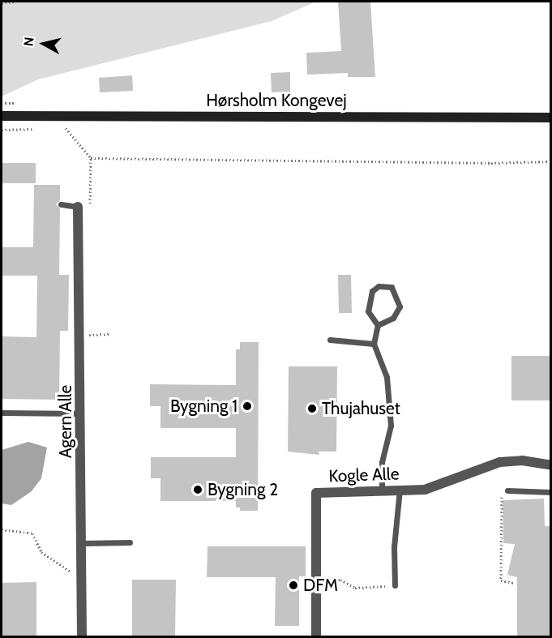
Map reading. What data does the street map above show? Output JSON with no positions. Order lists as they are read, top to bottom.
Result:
{
  "streets": {
    "main road": ["Hørsholm Kongevej"],
    "street": ["Agern Alle", "Kogle Alle"]
  },
  "places": [
    "Bygning 1",
    "Thujahuset",
    "Bygning 2",
    "DFM"
  ],
  "north": "left"
}
